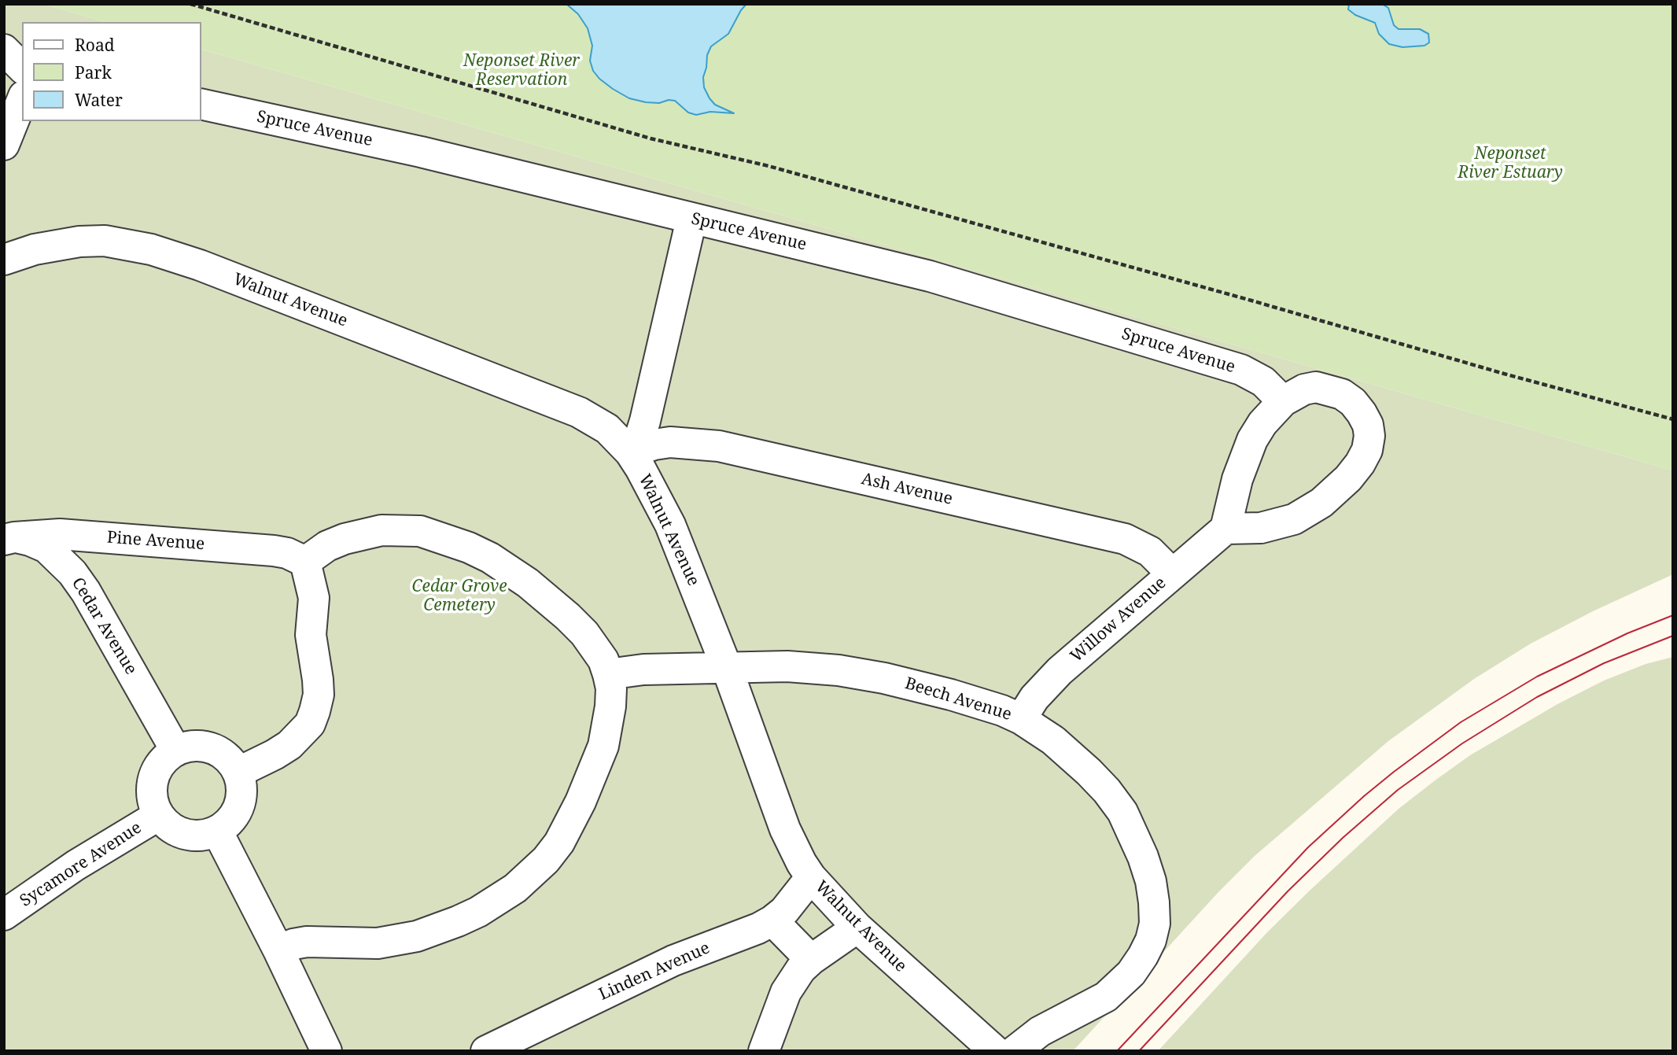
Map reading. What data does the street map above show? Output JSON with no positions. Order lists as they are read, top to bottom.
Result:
{
  "streets": {
    "lane": [
      "Spruce Avenue",
      "Walnut Avenue",
      "Ash Avenue",
      "Pine Avenue",
      "Willow Avenue",
      "Cedar Avenue",
      "Beech Avenue",
      "Sycamore Avenue",
      "Linden Avenue"
    ]
  },
  "crossings": [
    ["Walnut Avenue", "Ash Avenue"],
    ["Walnut Avenue", "Beech Avenue"],
    ["Walnut Avenue", "Linden Avenue"],
    ["Ash Avenue", "Willow Avenue"],
    ["Pine Avenue", "Cedar Avenue"],
    ["Willow Avenue", "Beech Avenue"],
    ["Cedar Avenue", "Sycamore Avenue"]
  ],
  "parks": ["Neponset River Reservation", "Neponset River Estuary", "Cedar Grove Cemetery"],
  "legend": ["Road", "Park", "Water"]
}
